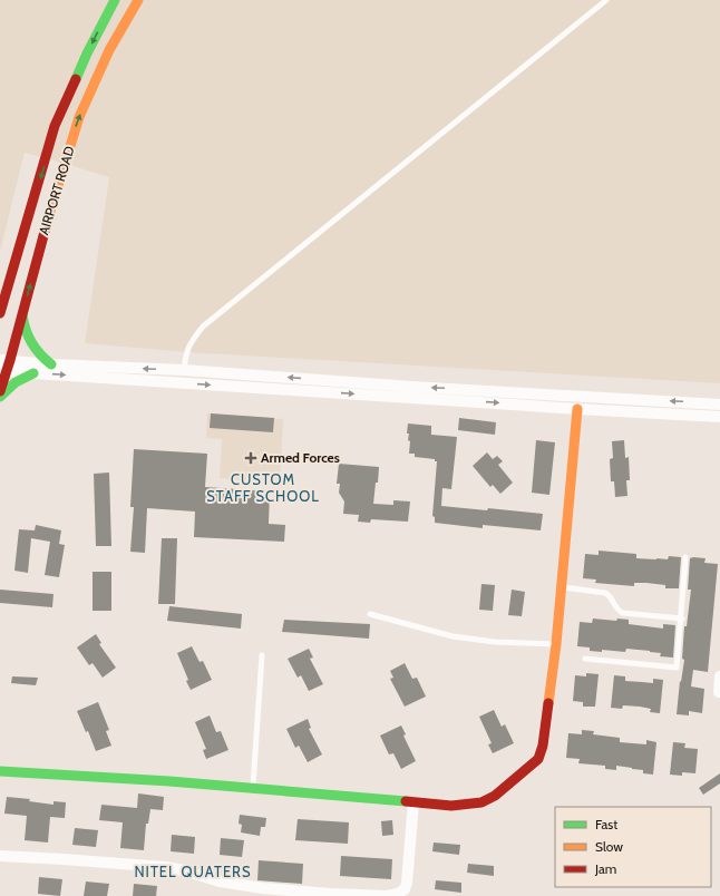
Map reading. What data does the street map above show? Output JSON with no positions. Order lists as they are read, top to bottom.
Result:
{
  "streets": {
    "street": ["AIRPORT ROAD"]
  },
  "districts": ["CUSTOM STAFF SCHOOL", "NITEL QUATERS"],
  "places": {
    "health": ["Armed Forces"]
  },
  "legend": ["Fast", "Slow", "Jam"]
}
